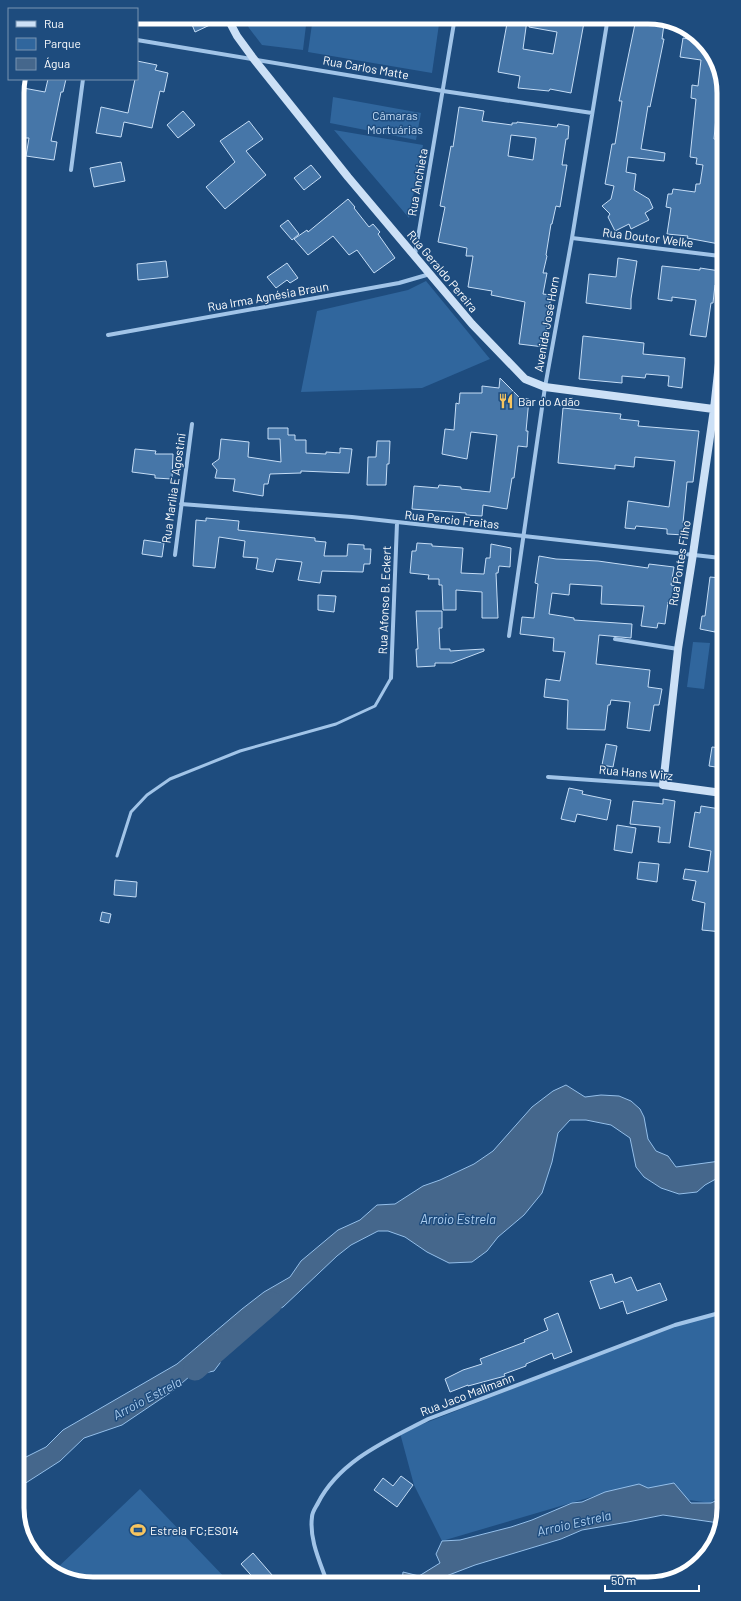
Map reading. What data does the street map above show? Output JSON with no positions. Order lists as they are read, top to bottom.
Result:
{
  "streets": {
    "main road": ["Rua Geraldo Pereira", "Rua Pontes Filho", "Rua Hans Wirz"],
    "street": [
      "Rua Carlos Matte",
      "Rua Anchieta",
      "Rua Doutor Welke",
      "Rua Irma Agnésia Braun",
      "Avenida José Horn",
      "Rua Marilia E Agostini",
      "Rua Percio Freitas",
      "Rua Afonso B. Eckert",
      "Rua Jaco Mallmann"
    ]
  },
  "crossings": [
    ["Rua Carlos Matte", "Rua Anchieta"],
    ["Rua Carlos Matte", "Rua Geraldo Pereira"],
    ["Rua Carlos Matte", "Avenida José Horn"],
    ["Rua Anchieta", "Rua Geraldo Pereira"],
    ["Rua Doutor Welke", "Avenida José Horn"],
    ["Rua Geraldo Pereira", "Rua Irma Agnésia Braun"],
    ["Rua Geraldo Pereira", "Avenida José Horn"],
    ["Rua Geraldo Pereira", "Rua Pontes Filho"],
    ["Avenida José Horn", "Rua Percio Freitas"],
    ["Rua Marilia E Agostini", "Rua Percio Freitas"],
    ["Rua Percio Freitas", "Rua Pontes Filho"],
    ["Rua Percio Freitas", "Rua Afonso B. Eckert"],
    ["Rua Pontes Filho", "Rua Hans Wirz"]
  ],
  "water": ["Arroio Estrela"],
  "parks": ["Câmaras Mortuárias"],
  "places": {
    "restaurant": ["Bar do Adão"],
    "sports": ["Estrela FC;ES014"]
  },
  "legend": ["Rua", "Parque", "Água"],
  "scale_bar": "50 m"
}
